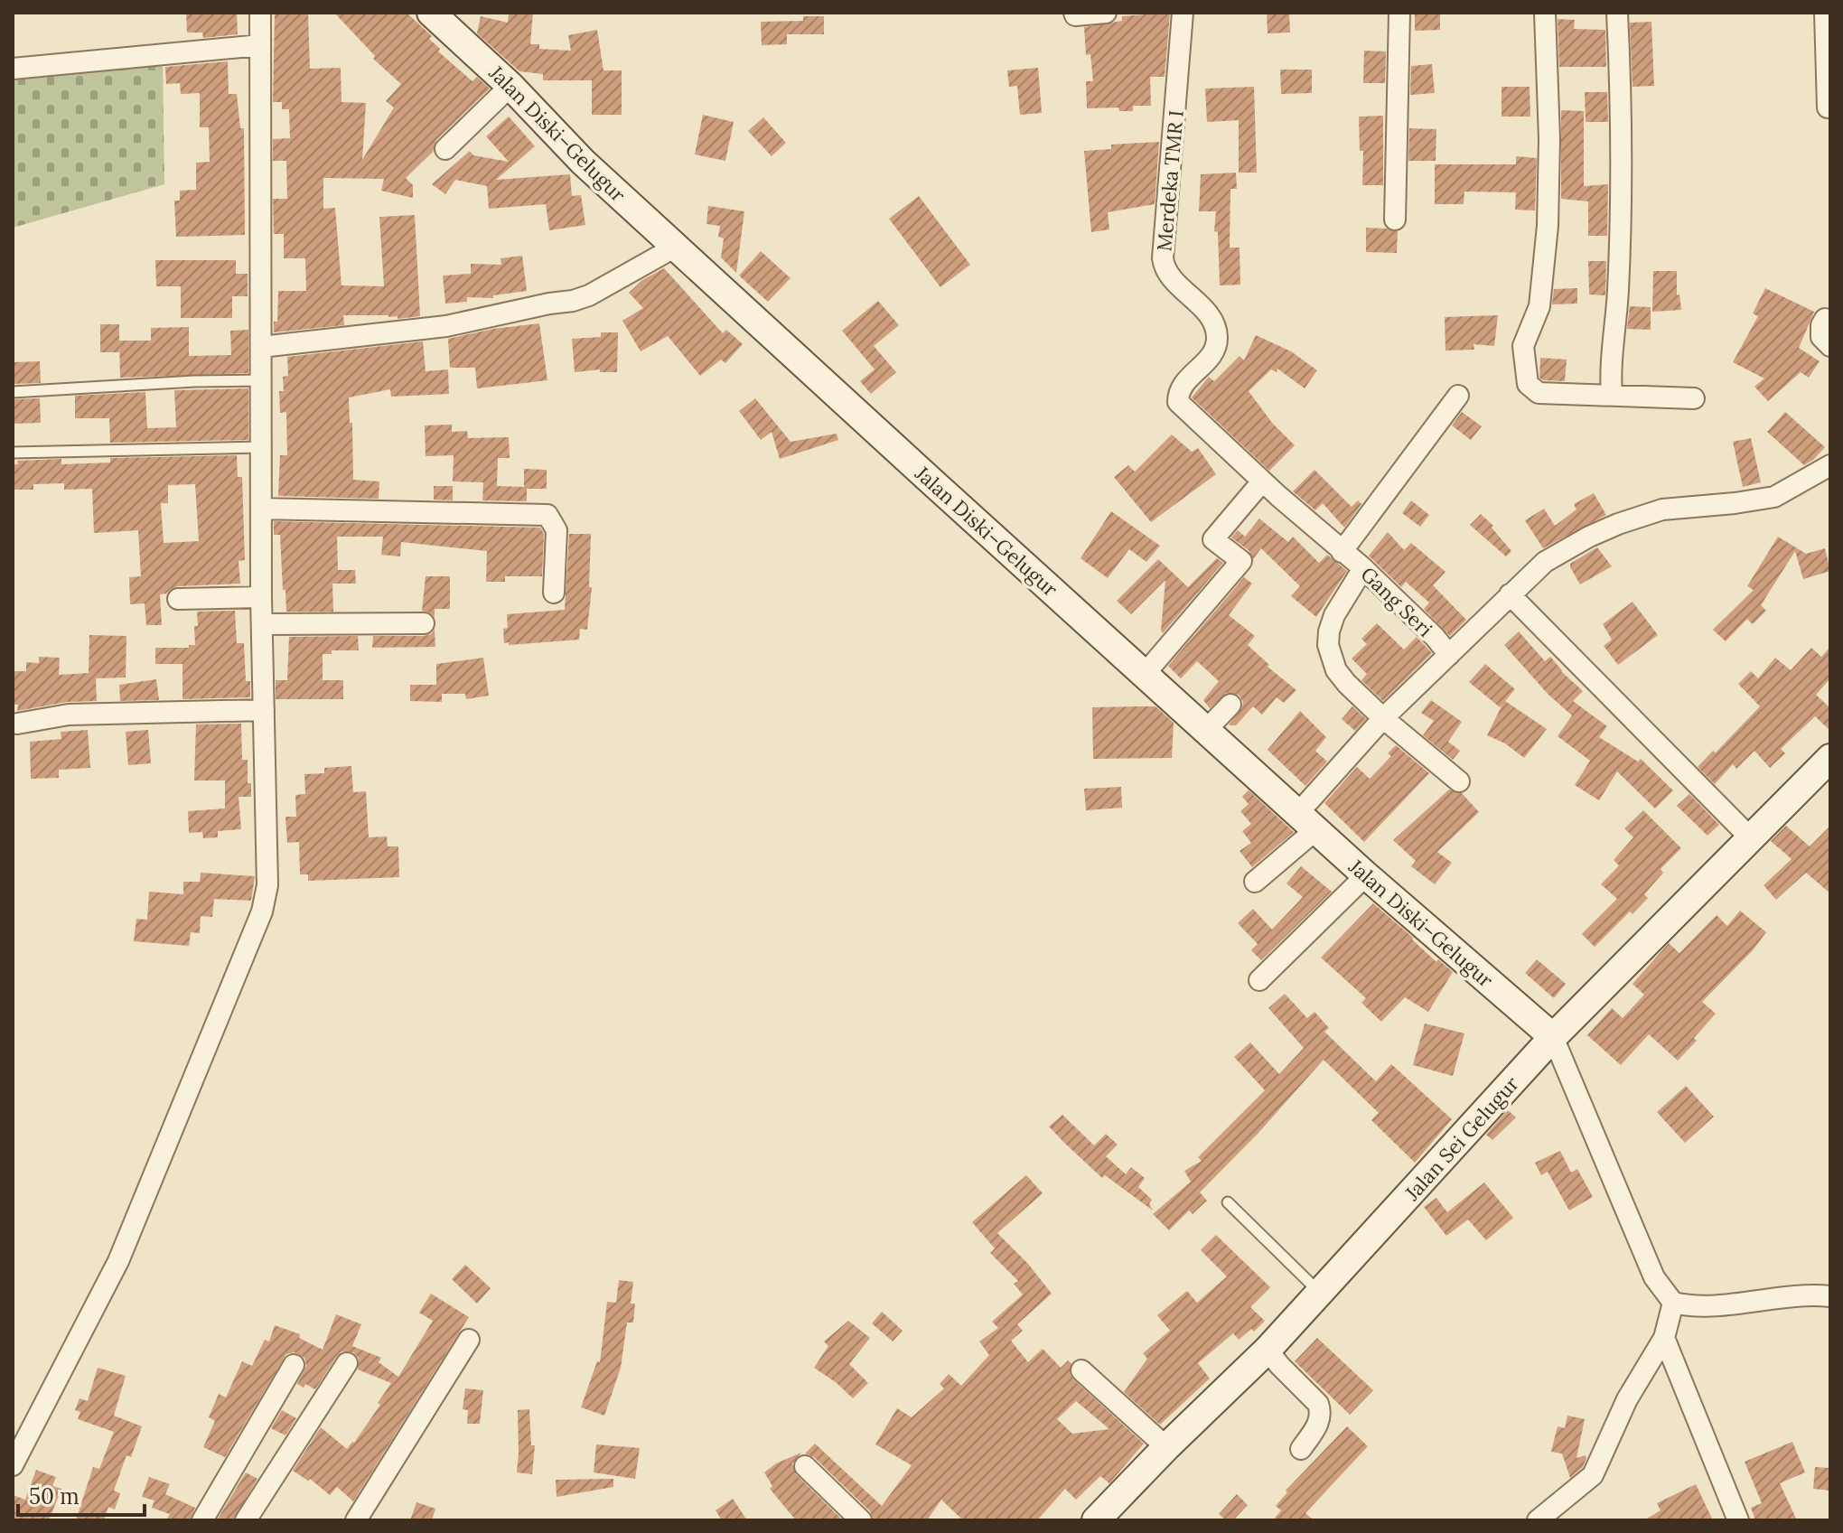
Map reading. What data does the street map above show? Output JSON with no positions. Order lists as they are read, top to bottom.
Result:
{
  "streets": {
    "main road": ["Jalan Diski–Gelugur", "Jalan Sei Gelugur"],
    "street": ["Merdeka TMR I", "Gang Seri"]
  },
  "crossings": [
    ["Jalan Diski–Gelugur", "Gang Seri"],
    ["Jalan Diski–Gelugur", "Jalan Sei Gelugur"],
    ["Merdeka TMR I", "Gang Seri"]
  ],
  "scale_bar": "50 m"
}
